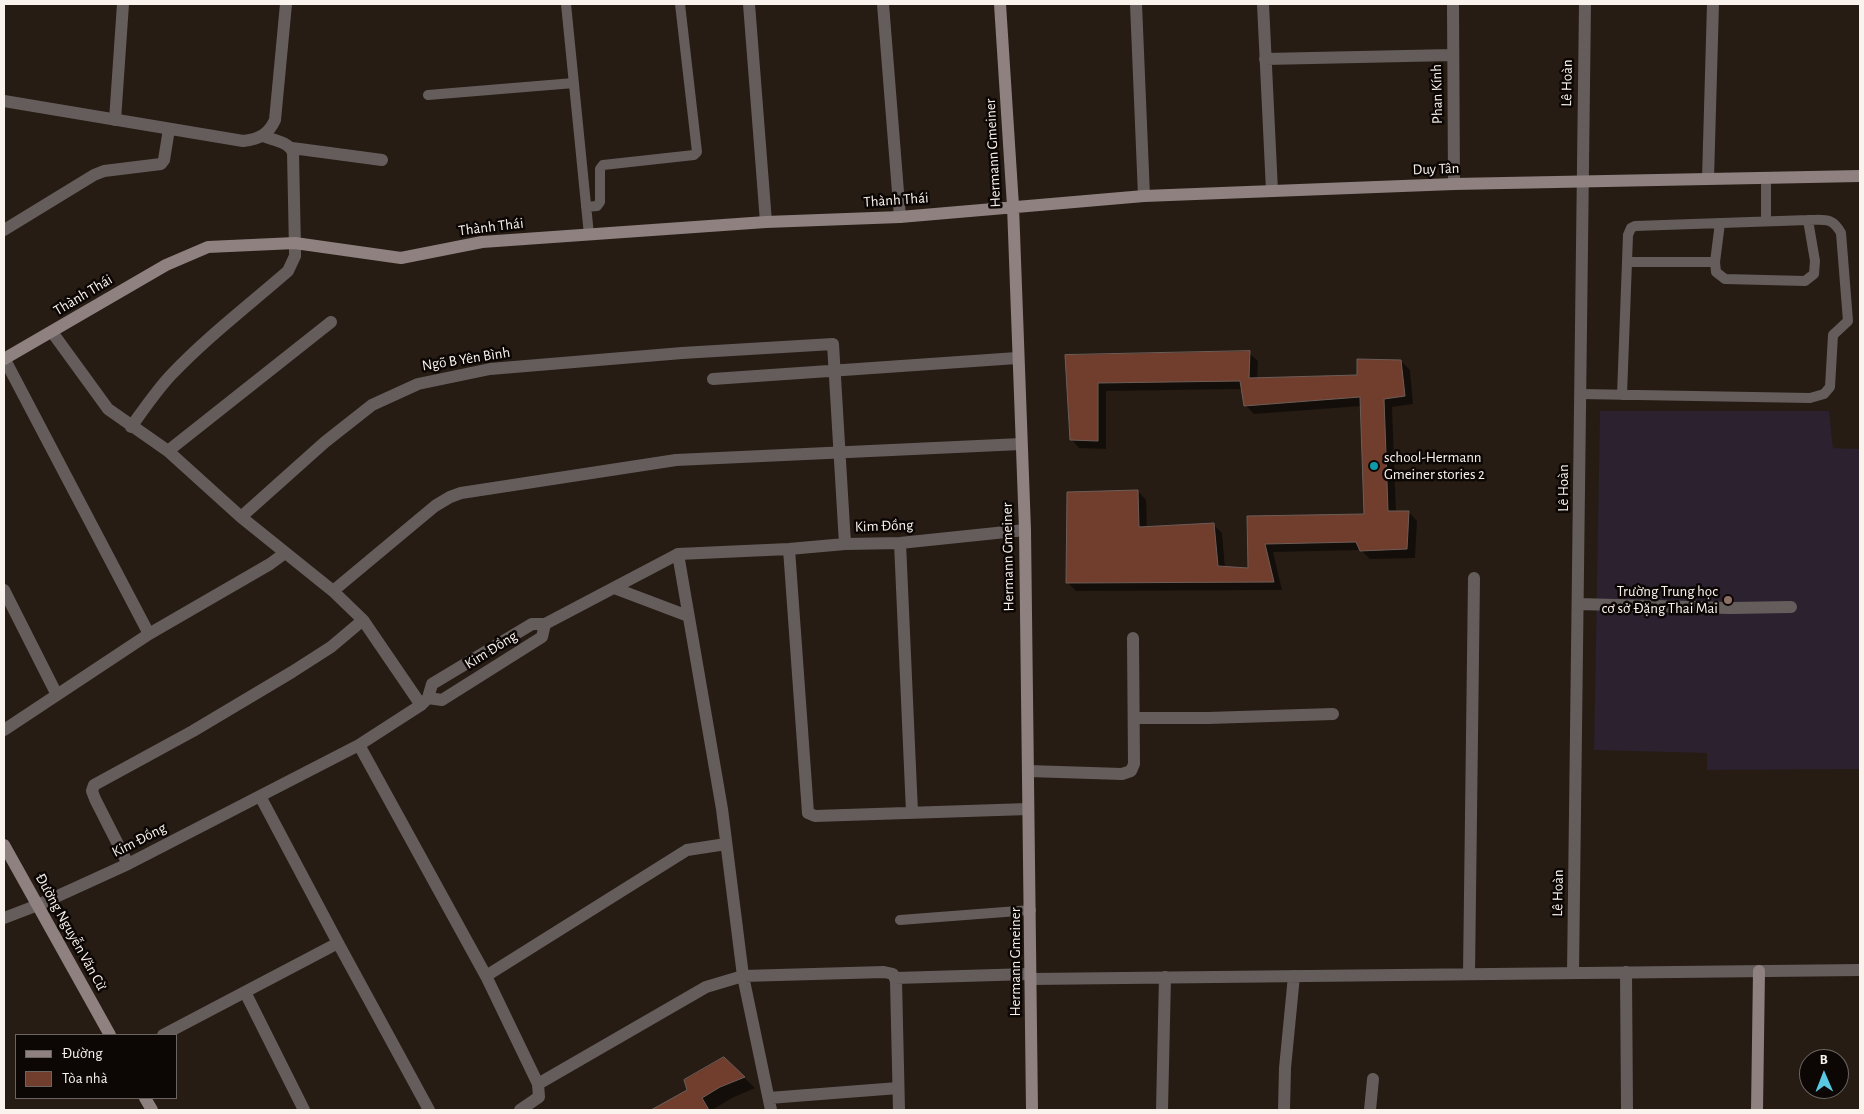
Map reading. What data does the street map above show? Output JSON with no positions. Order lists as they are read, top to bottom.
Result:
{
  "streets": {
    "street": [
      "Lê Hoàn",
      "Phan Kính",
      "Hermann Gmeiner",
      "Duy Tân",
      "Thành Thái",
      "Ngõ B Yên Bình",
      "Kim Đồng",
      "Đường Nguyễn Văn Cừ"
    ]
  },
  "crossings": [
    ["Lê Hoàn", "Duy Tân"],
    ["Phan Kính", "Duy Tân"],
    ["Hermann Gmeiner", "Duy Tân"],
    ["Hermann Gmeiner", "Thành Thái"],
    ["Hermann Gmeiner", "Kim Đồng"],
    ["Duy Tân", "Thành Thái"],
    ["Kim Đồng", "Đường Nguyễn Văn Cừ"]
  ],
  "places": ["school-Hermann Gmeiner stories 2", "Trường Trung học cơ sở Đặng Thai Mai"],
  "legend": ["Đường", "Tòa nhà"],
  "north": "top"
}
